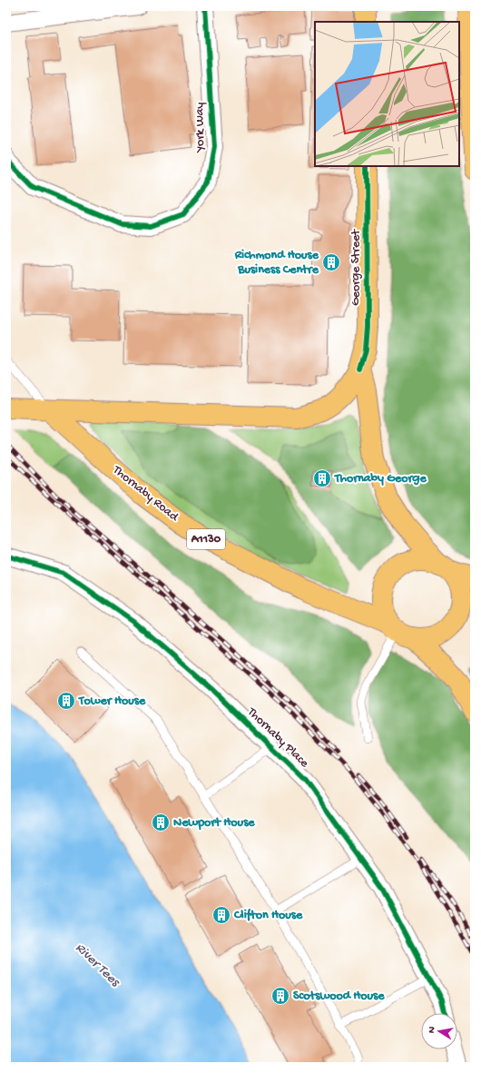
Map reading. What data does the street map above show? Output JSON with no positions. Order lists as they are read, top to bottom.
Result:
{
  "streets": {
    "main road": ["George Street", "Thornaby Road", "A1130"],
    "street": ["York Way", "Thornaby Place"]
  },
  "crossings": [
    ["George Street", "Thornaby Road"],
    ["George Street", "A1130"],
    ["Thornaby Road", "A1130"]
  ],
  "water": ["River Tees"],
  "places": {
    "building": [
      "Richmond House Business Centre",
      "Thornaby George",
      "Tower House",
      "Newport House",
      "Clifton House",
      "Scotswood House"
    ]
  },
  "north": "left"
}
